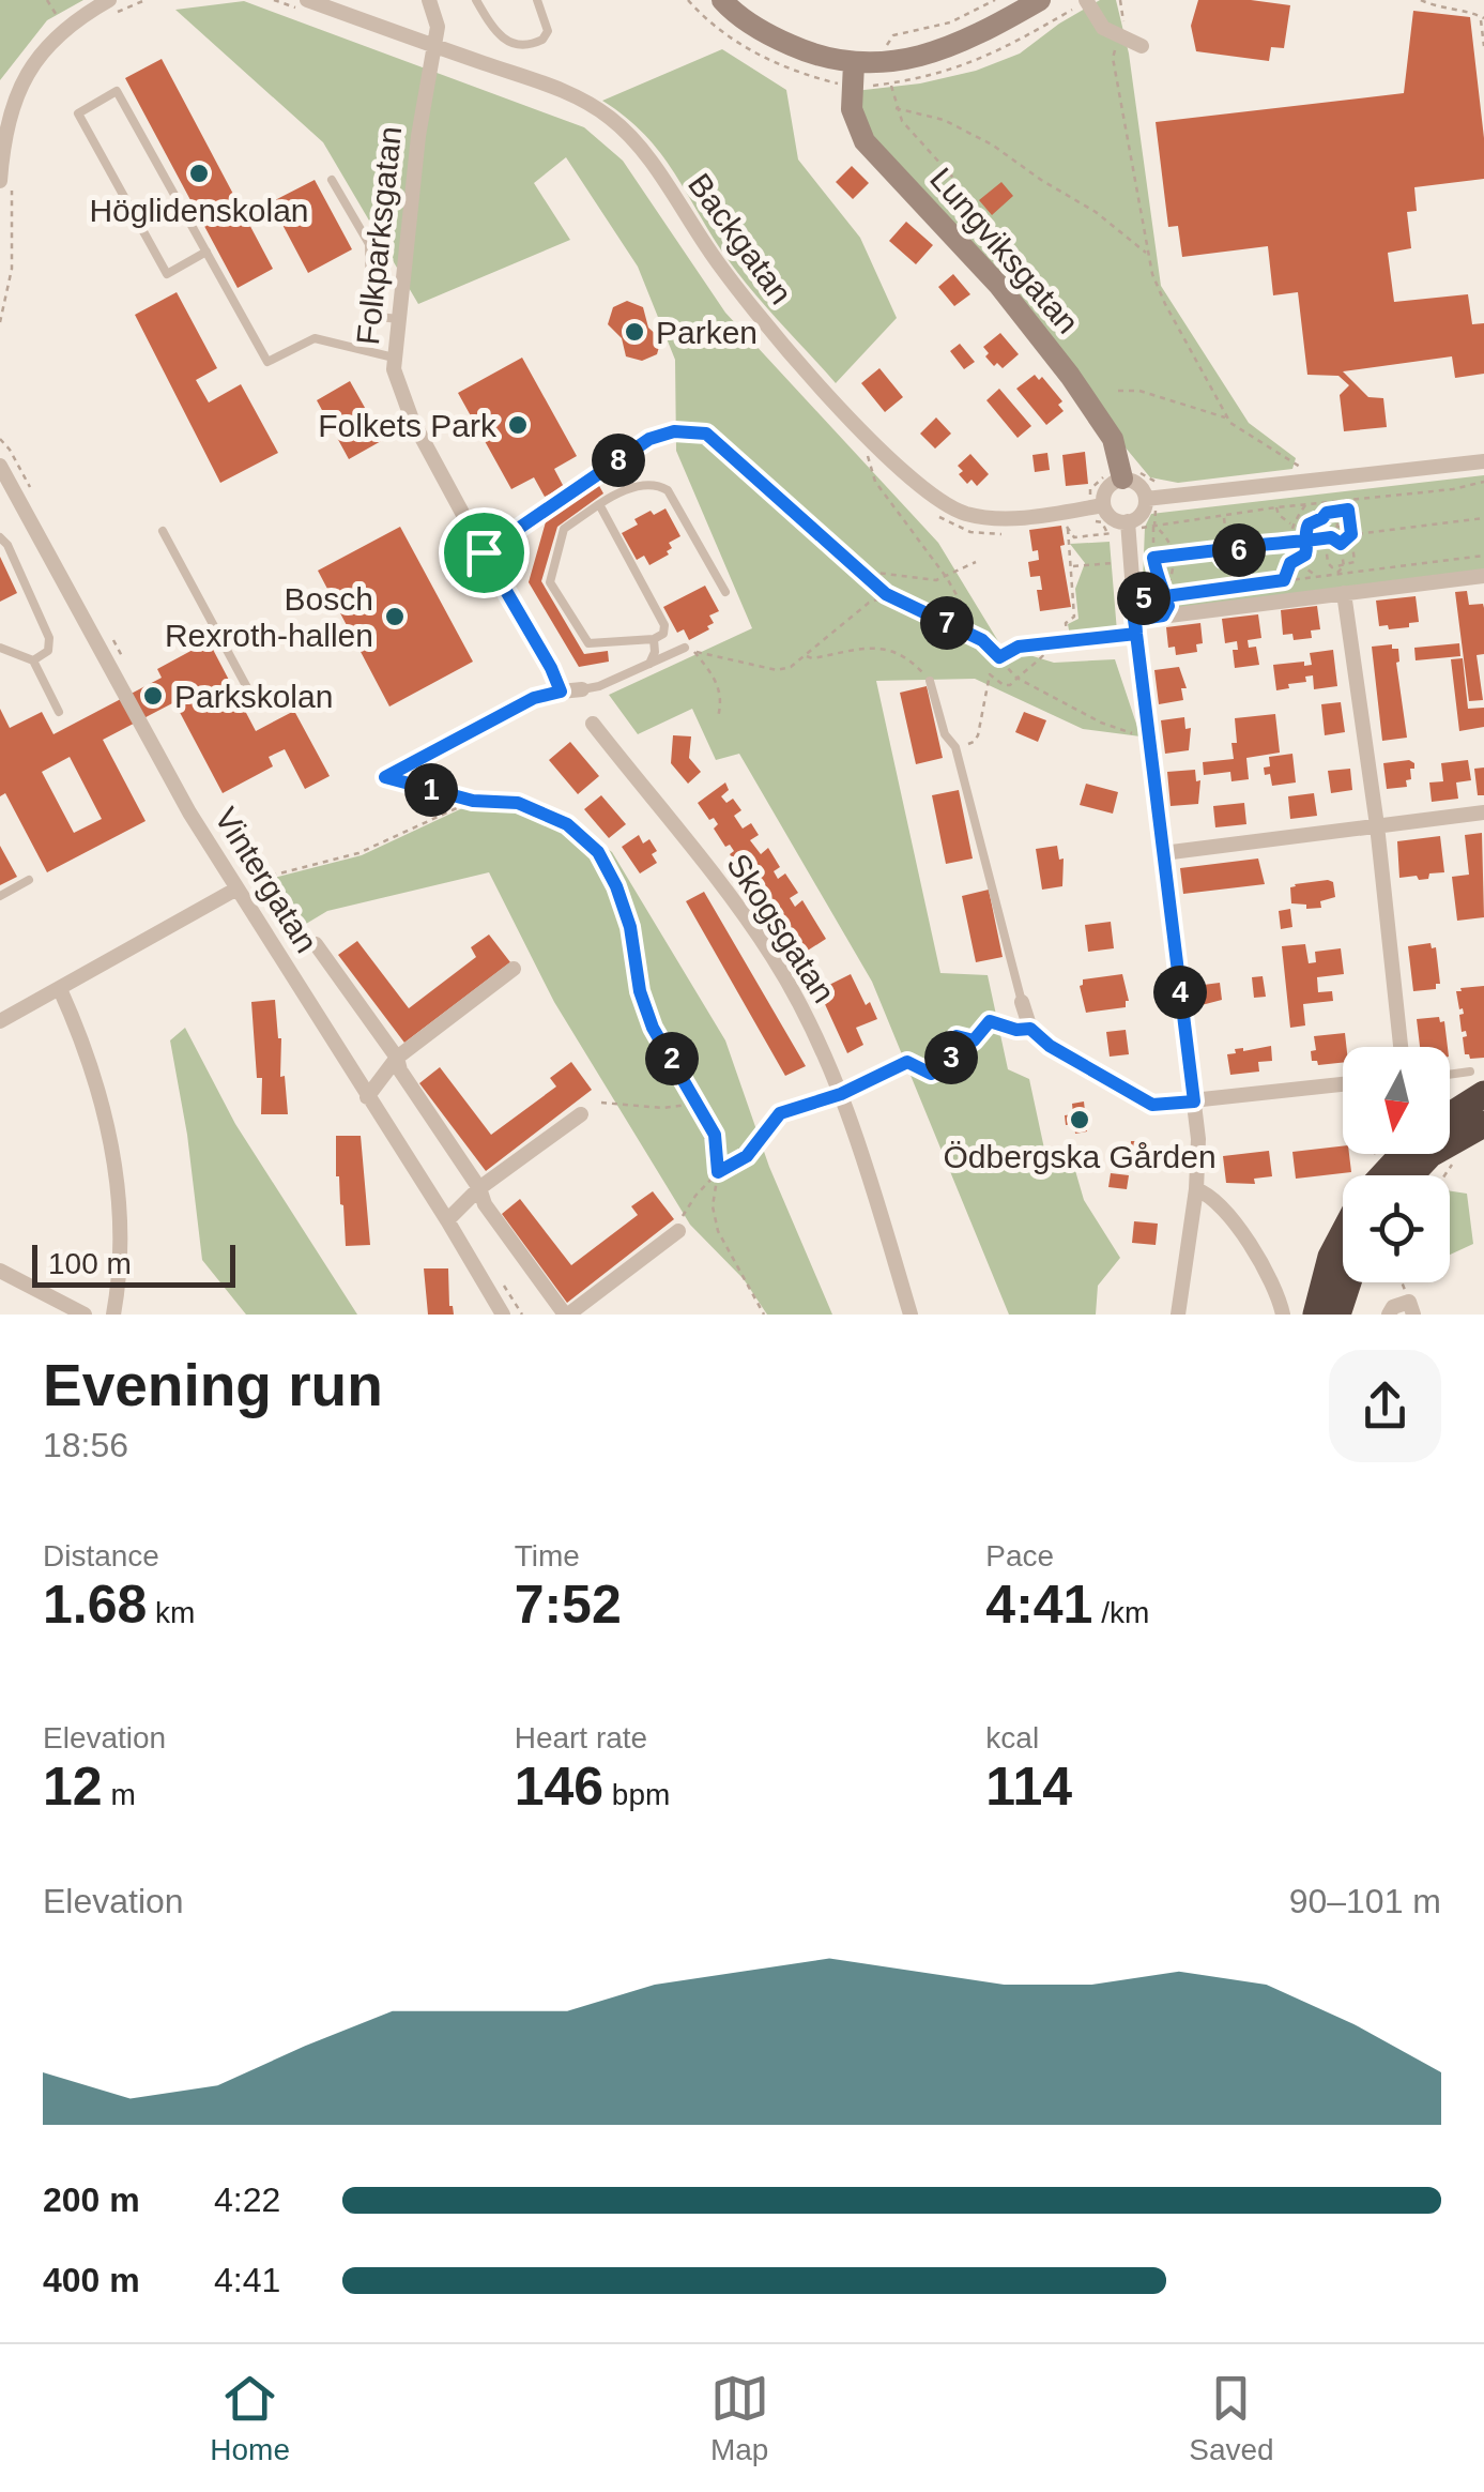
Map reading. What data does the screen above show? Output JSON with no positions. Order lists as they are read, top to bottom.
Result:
{
  "streets": {
    "street": [
      "Folkparksgatan",
      "Backgatan",
      "Lungviksgatan",
      "Vintergatan",
      "Skogsgatan"
    ]
  },
  "crossings": [
    ["Folkparksgatan", "Backgatan"],
    ["Backgatan", "Lungviksgatan"]
  ],
  "places": [
    "Höglidenskolan",
    "Parken",
    "Folkets Park",
    "Bosch Rexroth-hallen",
    "Parkskolan",
    "Ödbergska Gården"
  ],
  "scale_bar": "100 m",
  "north": "bottom",
  "page": {
    "pins": [
      "8",
      "6",
      "5",
      "7",
      "1",
      "4",
      "3",
      "2"
    ],
    "scale": "100 m",
    "heading": ["Evening run", "18:56"],
    "stats": [
      ["Distance", "1.68 km"],
      ["Time", "7:52"],
      ["Pace", "4:41 /km"],
      ["Elevation", "12 m"],
      ["Heart rate", "146 bpm"],
      ["kcal", "114"]
    ],
    "chart": ["Elevation", "90–101 m"],
    "list": [
      {
        "name": "200 m",
        "note": "4:22"
      },
      {
        "name": "400 m",
        "note": "4:41"
      }
    ],
    "tabs": ["Home", "Map", "Saved"]
  }
}
